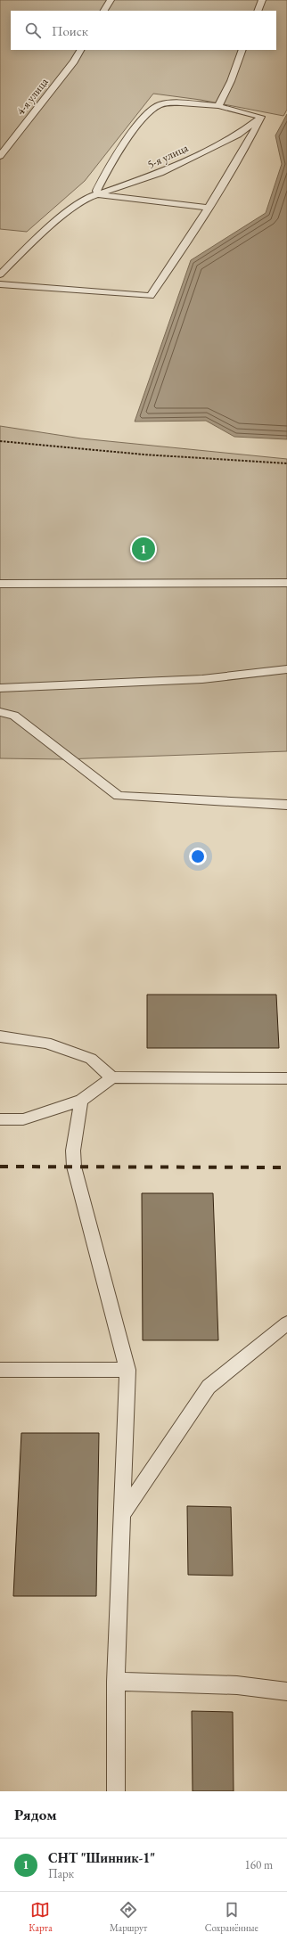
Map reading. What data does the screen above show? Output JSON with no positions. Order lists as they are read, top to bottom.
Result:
{
  "streets": {
    "lane": ["4-я улица", "5-я улица"]
  },
  "page": {
    "search": "Поиск",
    "pins": "1",
    "heading": "Рядом",
    "list": [
      {
        "mark": "1",
        "name": "СНТ \"Шинник-1\"",
        "note": "Парк",
        "value": "160 m"
      }
    ],
    "nav": ["Карта", "Маршрут", "Сохранённые"]
  }
}
